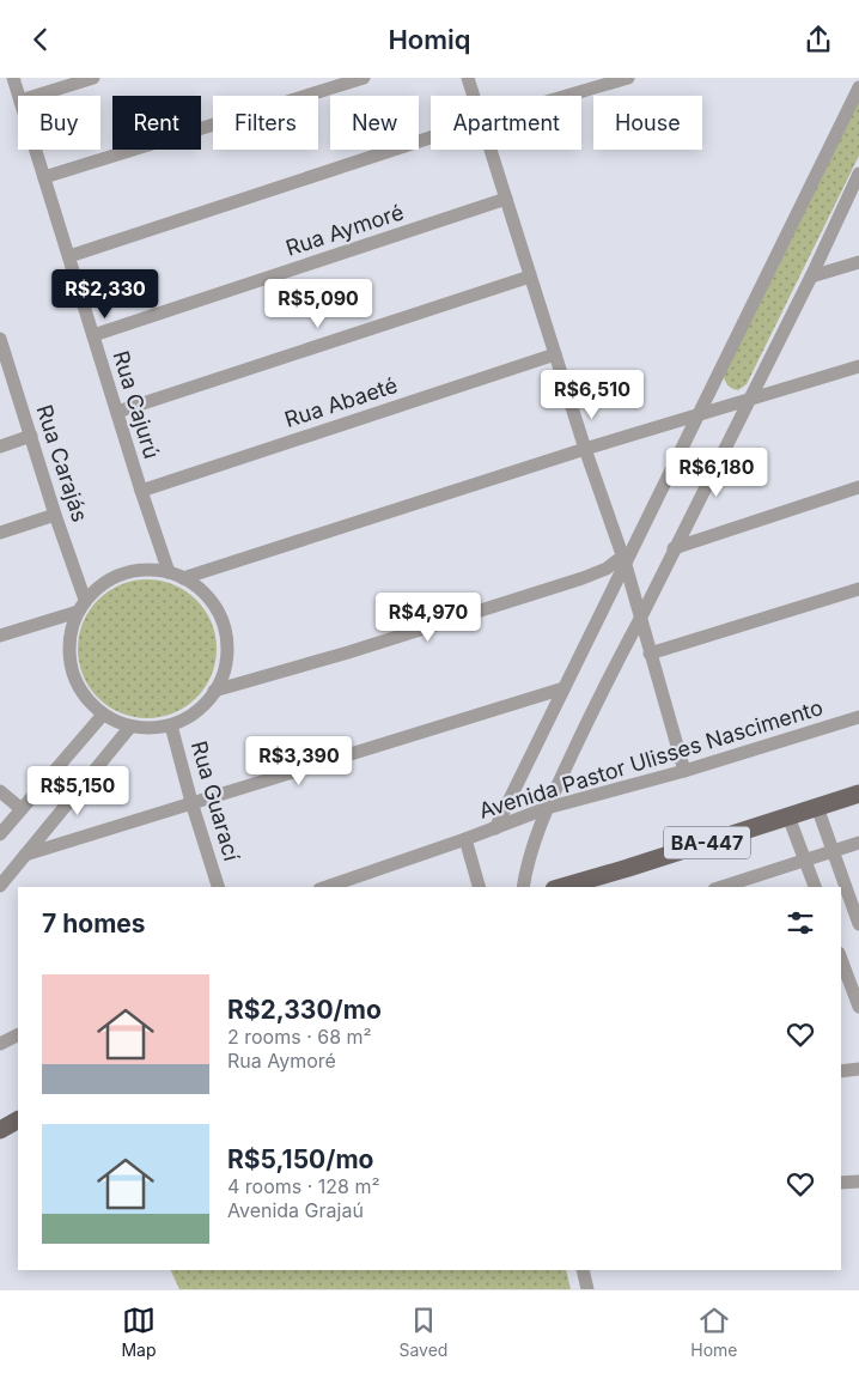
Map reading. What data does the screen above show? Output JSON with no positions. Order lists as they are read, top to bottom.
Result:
{
  "streets": {
    "main road": ["BA-447"],
    "street": [
      "Rua Aymoré",
      "Rua Abaeté",
      "Rua Cajurú",
      "Rua Carajás",
      "Avenida Pastor Ulisses Nascimento",
      "Rua Guarací"
    ]
  },
  "crossings": [
    ["Rua Aymoré", "Rua Cajurú"],
    ["Rua Abaeté", "Rua Cajurú"],
    ["Rua Cajurú", "Rua Carajás"],
    ["Rua Cajurú", "Rua Guarací"],
    ["Rua Carajás", "Rua Guarací"]
  ],
  "page": {
    "header": "Homiq",
    "chip": [
      "Buy",
      "Rent",
      "Filters",
      "New",
      "Apartment",
      "House"
    ],
    "price": [
      "R$2,330",
      "R$5,090",
      "R$6,510",
      "R$6,180",
      "R$4,970",
      "R$3,390",
      "R$5,150"
    ],
    "heading": "7 homes",
    "list": [
      {
        "name": "R$2,330/mo",
        "note": "2 rooms · 68 m² · Rua Aymoré"
      },
      {
        "name": "R$5,150/mo",
        "note": "4 rooms · 128 m² · Avenida Grajaú"
      }
    ],
    "tabs": ["Map", "Saved", "Home"]
  }
}
